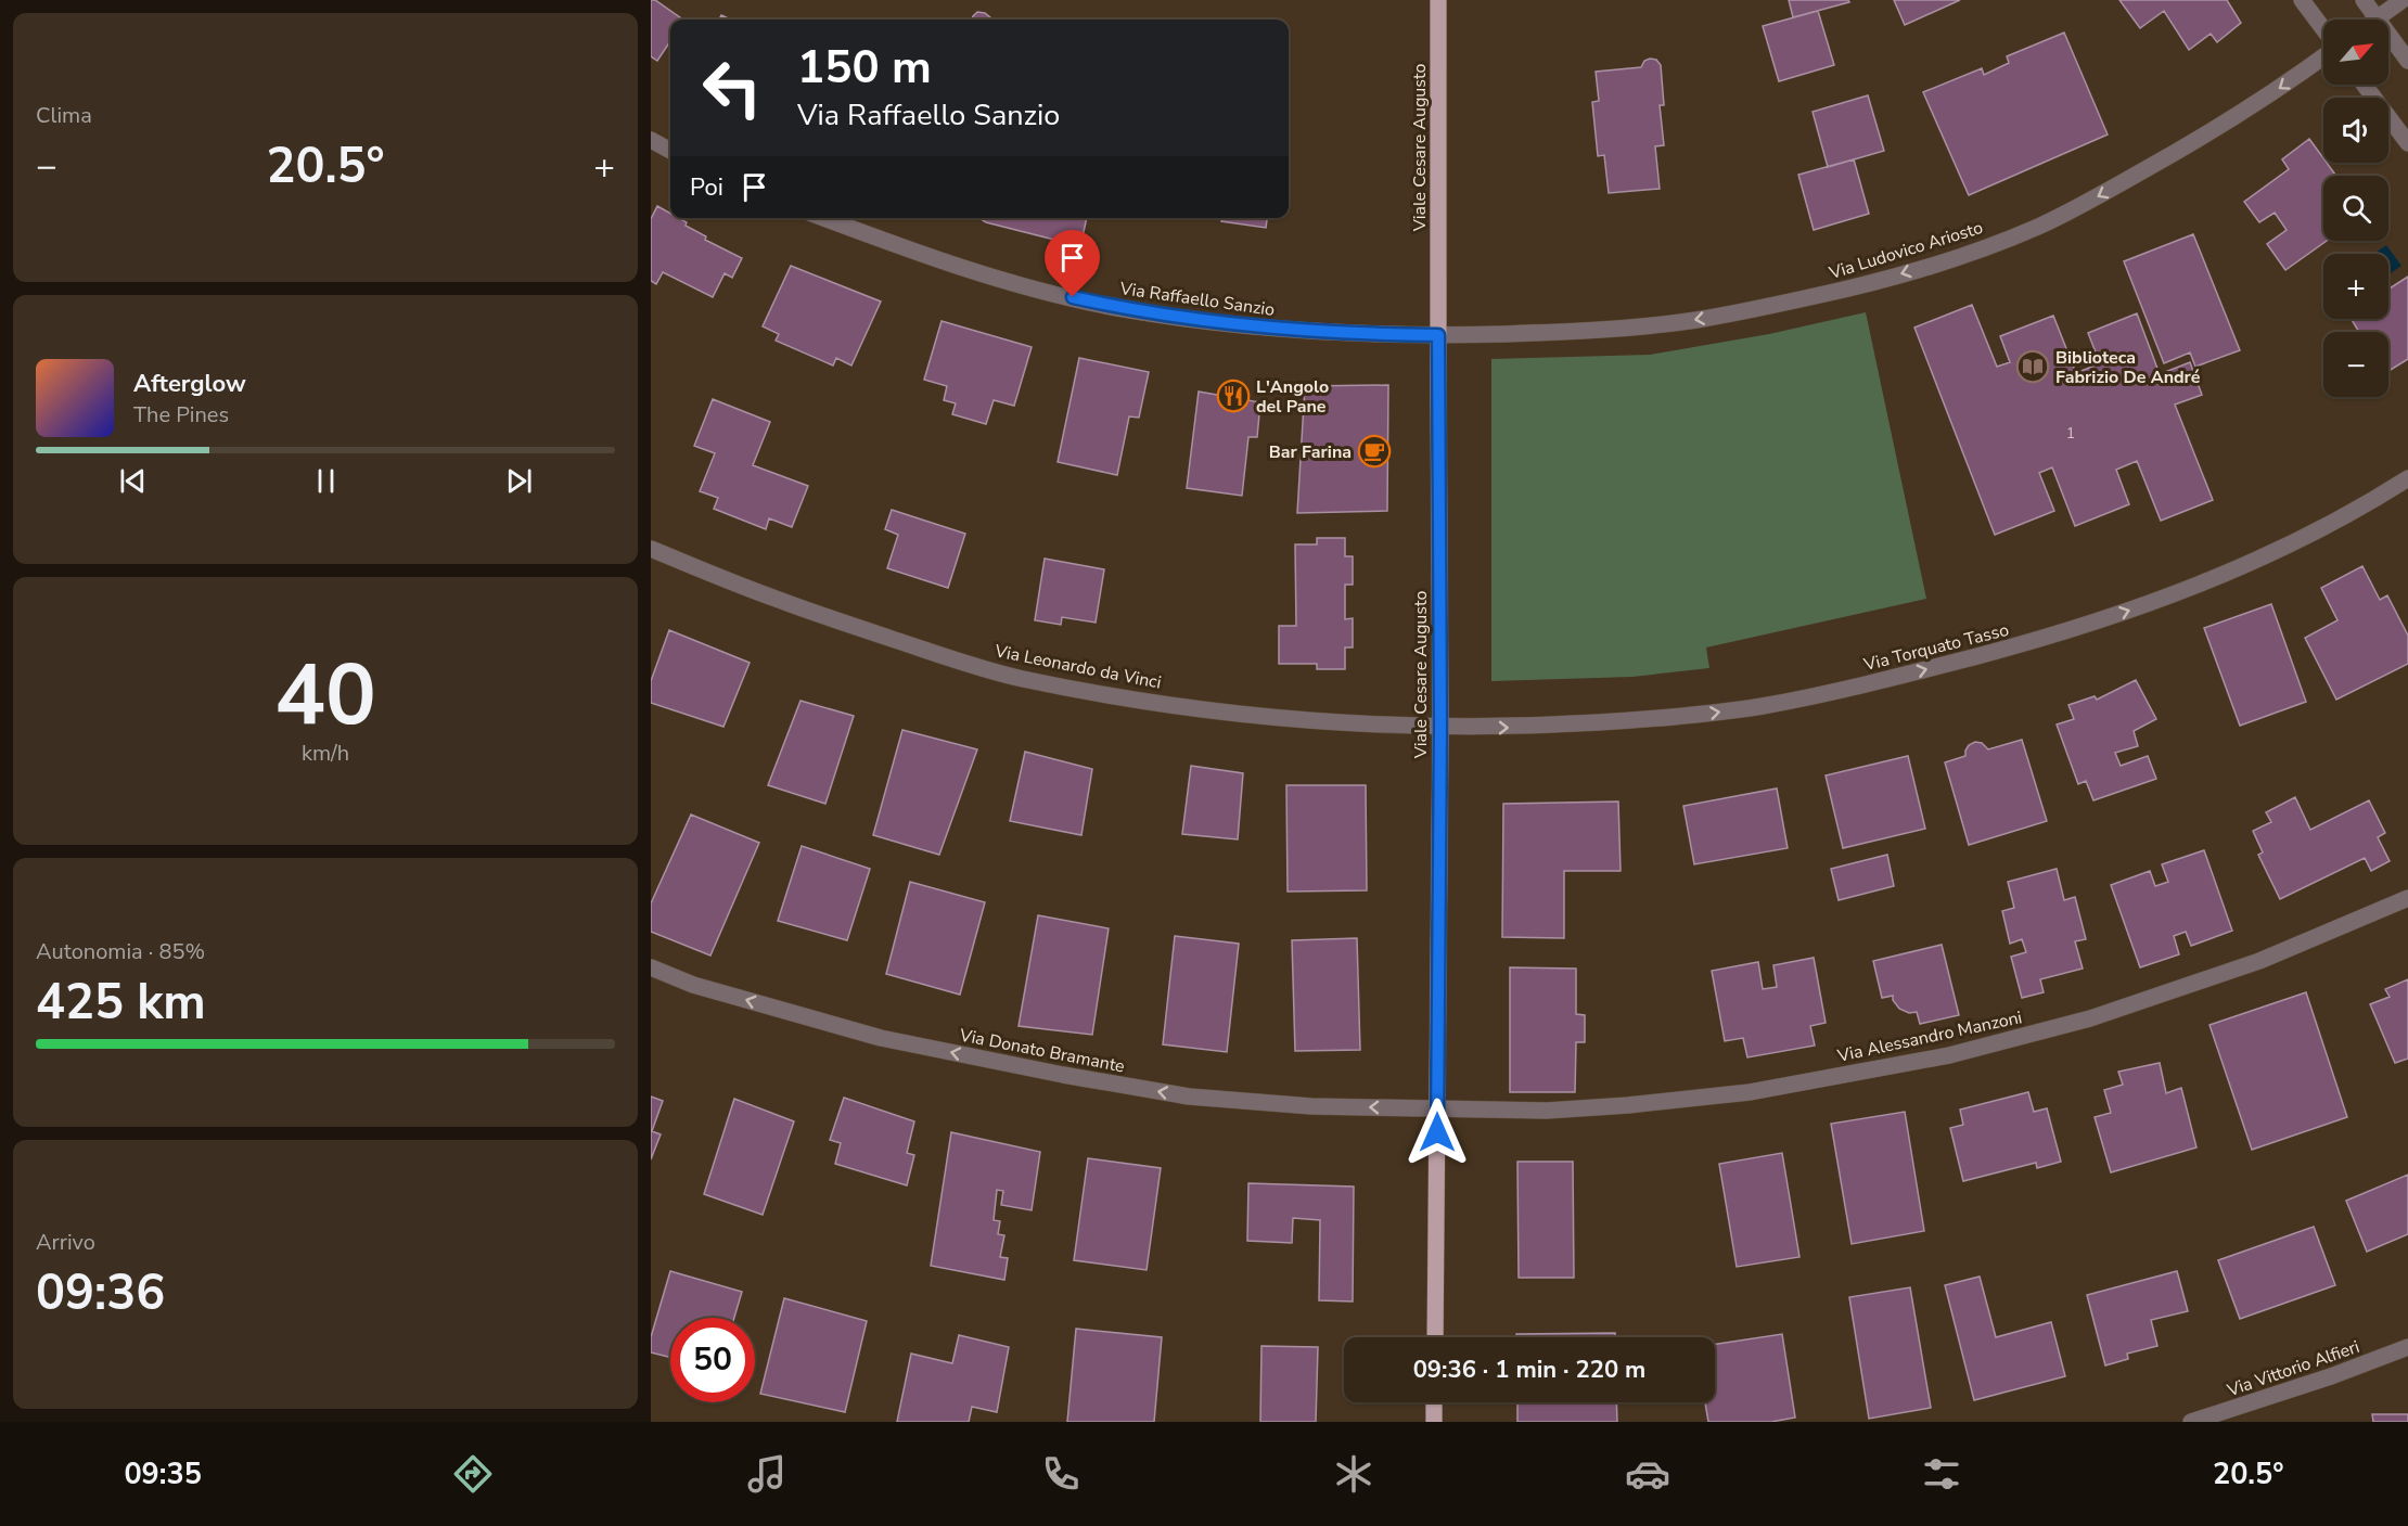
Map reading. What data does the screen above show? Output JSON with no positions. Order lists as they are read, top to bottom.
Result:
{
  "streets": {
    "main road": ["Viale Cesare Augusto"],
    "street": [
      "Via Ludovico Ariosto",
      "Via Raffaello Sanzio",
      "Via Torquato Tasso",
      "Via Leonardo da Vinci",
      "Via Alessandro Manzoni",
      "Via Donato Bramante",
      "Via Vittorio Alfieri"
    ]
  },
  "crossings": [
    ["Viale Cesare Augusto", "Via Ludovico Ariosto"],
    ["Viale Cesare Augusto", "Via Raffaello Sanzio"],
    ["Viale Cesare Augusto", "Via Torquato Tasso"],
    ["Viale Cesare Augusto", "Via Leonardo da Vinci"],
    ["Viale Cesare Augusto", "Via Alessandro Manzoni"],
    ["Viale Cesare Augusto", "Via Donato Bramante"],
    ["Via Ludovico Ariosto", "Via Raffaello Sanzio"],
    ["Via Torquato Tasso", "Via Leonardo da Vinci"],
    ["Via Alessandro Manzoni", "Via Donato Bramante"]
  ],
  "one_way": ["Via Ludovico Ariosto", "Via Torquato Tasso", "Via Donato Bramante"],
  "places": {
    "library": ["Biblioteca Fabrizio De André"],
    "restaurant": ["L'Angolo del Pane"],
    "cafe": ["Bar Farina"]
  },
  "house_numbers": ["1"],
  "north": "top right",
  "page": {
    "tile": [
      "Clima",
      ["40", "km/h"],
      ["Autonomia · 85%", "425 km"],
      ["Arrivo", "09:36"]
    ],
    "map_buttons": ["+", "−"],
    "turn": ["150 m", "Via Raffaello Sanzio"],
    "heat": ["−", "20.5°", "+"],
    "then": "Poi",
    "song": ["Afterglow", "The Pines"],
    "limit": "50",
    "trip": "09:36 · 1 min · 220 m",
    "tabs": ["09:35", "20.5°"]
  }
}
